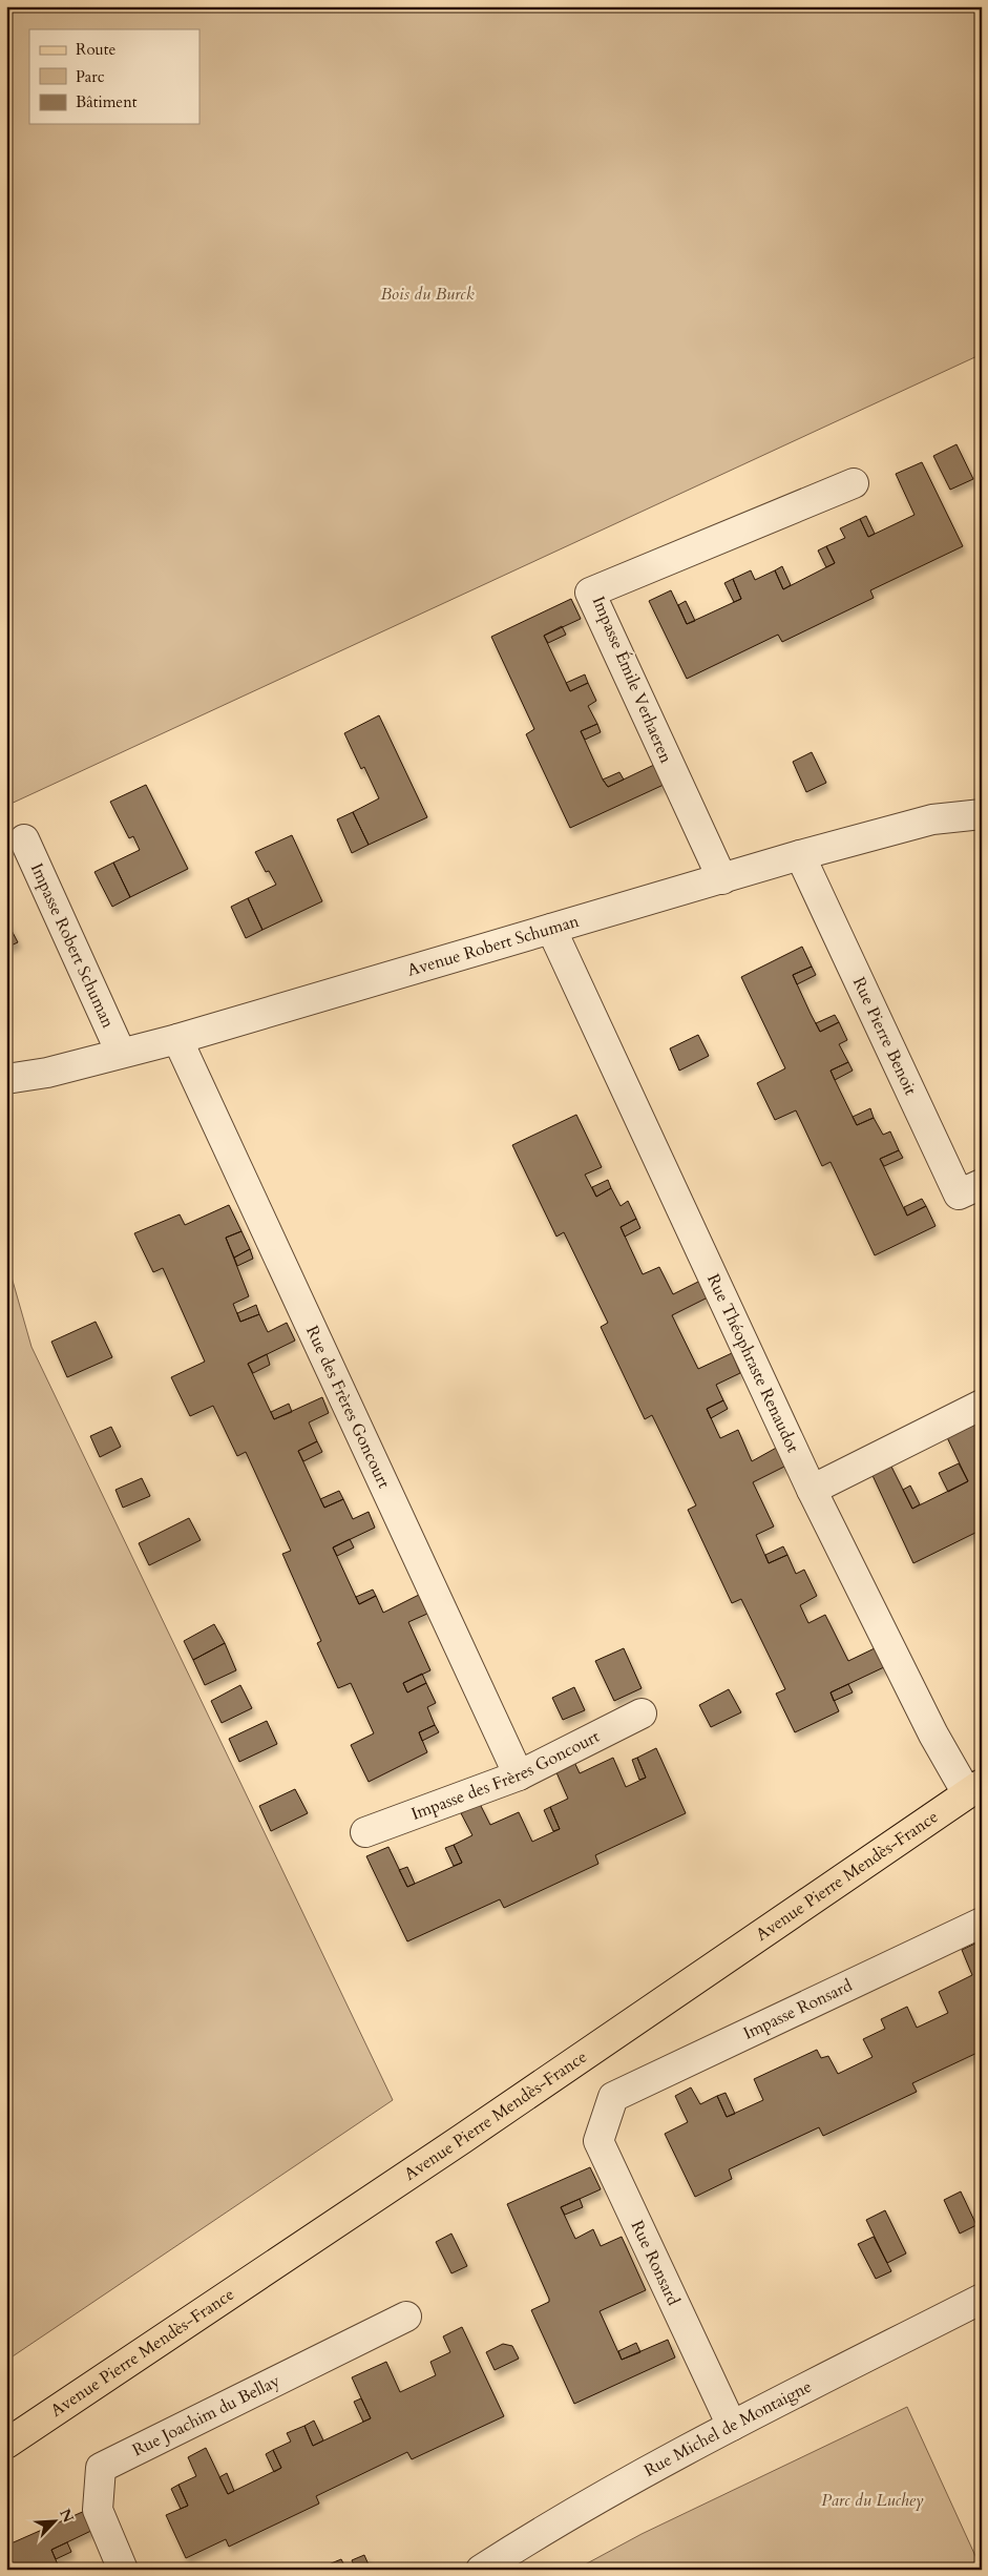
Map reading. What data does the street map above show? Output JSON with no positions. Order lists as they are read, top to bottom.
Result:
{
  "streets": {
    "main road": ["Avenue Pierre Mendès-France"],
    "street": [
      "Impasse Émile Verhaeren",
      "Impasse Robert Schuman",
      "Avenue Robert Schuman",
      "Rue Pierre Benoit",
      "Rue Théophraste Renaudot",
      "Rue des Frères Goncourt",
      "Impasse des Frères Goncourt",
      "Impasse Ronsard",
      "Rue Ronsard",
      "Rue Joachim du Bellay",
      "Rue Michel de Montaigne"
    ]
  },
  "crossings": [
    ["Impasse Émile Verhaeren", "Avenue Robert Schuman"],
    ["Impasse Robert Schuman", "Avenue Robert Schuman"],
    ["Avenue Robert Schuman", "Rue Pierre Benoit"],
    ["Avenue Robert Schuman", "Rue Théophraste Renaudot"],
    ["Avenue Robert Schuman", "Rue des Frères Goncourt"],
    ["Rue Théophraste Renaudot", "Avenue Pierre Mendès-France"],
    ["Rue des Frères Goncourt", "Impasse des Frères Goncourt"],
    ["Impasse Ronsard", "Rue Ronsard"],
    ["Rue Ronsard", "Rue Michel de Montaigne"]
  ],
  "parks": ["Bois du Burck", "Parc du Luchey"],
  "legend": ["Route", "Parc", "Bâtiment"],
  "north": "top right"
}
